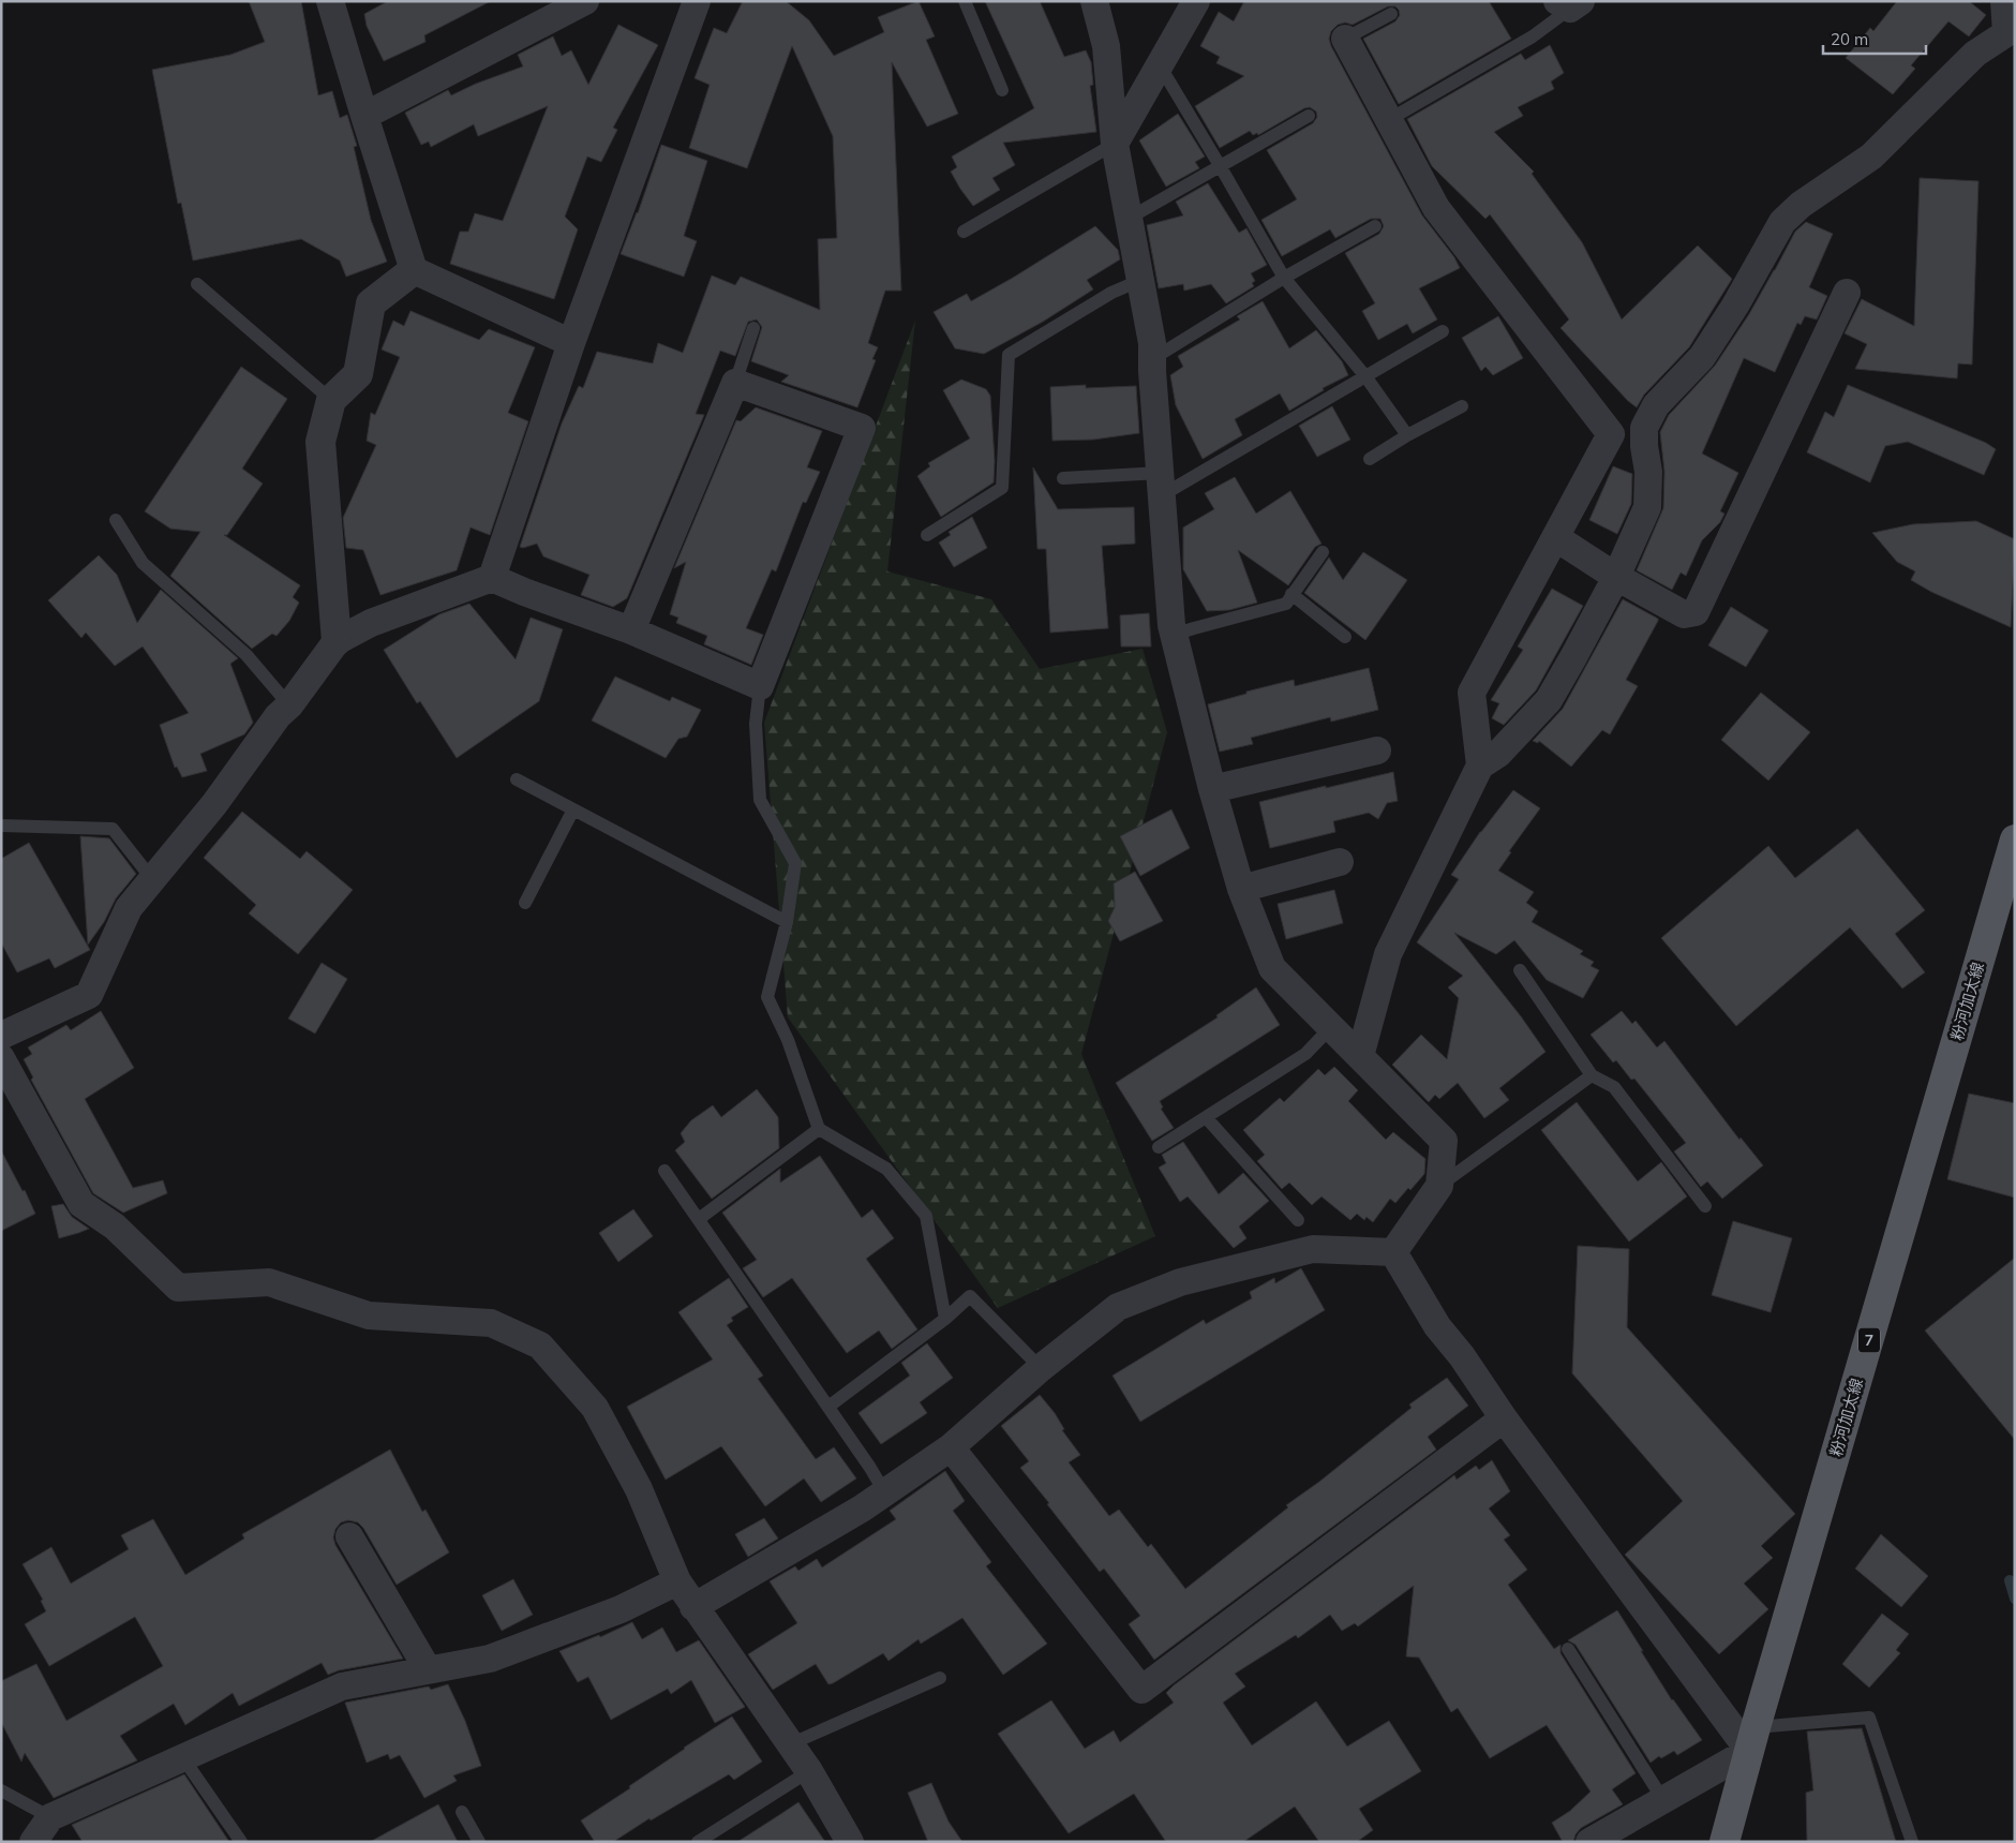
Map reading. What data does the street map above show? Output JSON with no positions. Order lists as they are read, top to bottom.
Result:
{
  "streets": {
    "main road": ["粉河加太線", "7"]
  },
  "scale_bar": "20 m"
}
